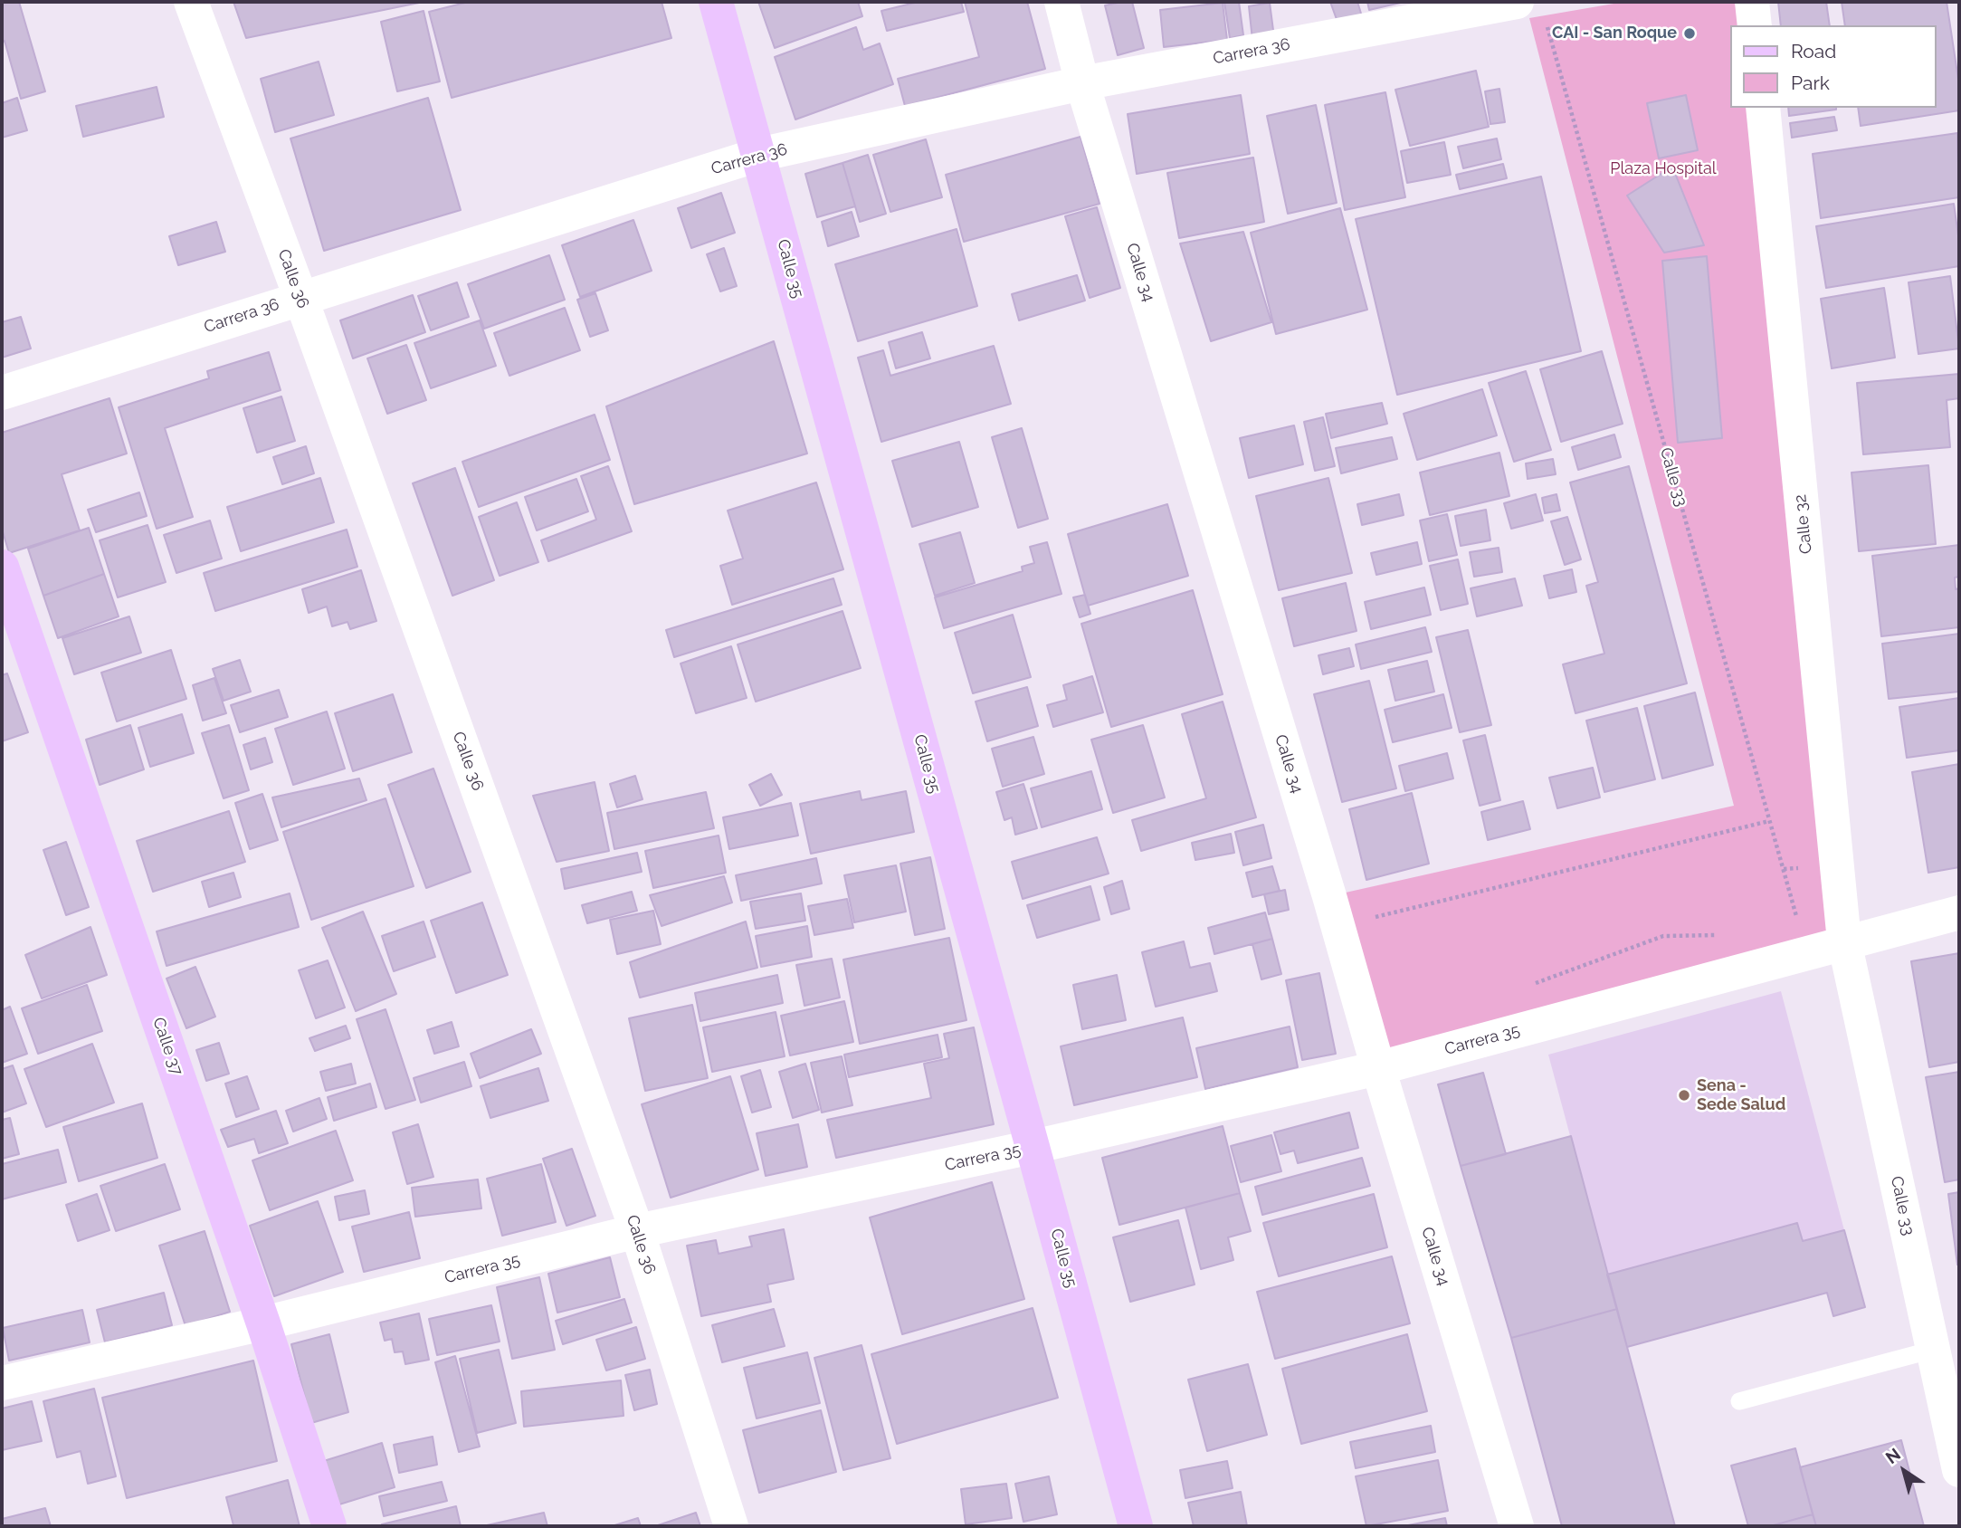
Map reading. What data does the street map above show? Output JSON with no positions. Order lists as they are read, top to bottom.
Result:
{
  "streets": {
    "street": [
      "Carrera 36",
      "Calle 35",
      "Calle 34",
      "Calle 36",
      "Calle 33",
      "Calle 32",
      "Carrera 35",
      "Calle 37"
    ]
  },
  "crossings": [
    ["Carrera 36", "Calle 35"],
    ["Carrera 36", "Calle 34"],
    ["Carrera 36", "Calle 36"],
    ["Calle 35", "Carrera 35"],
    ["Calle 34", "Carrera 35"],
    ["Calle 36", "Carrera 35"],
    ["Calle 33", "Calle 32"],
    ["Calle 33", "Carrera 35"],
    ["Calle 32", "Carrera 35"],
    ["Carrera 35", "Calle 37"]
  ],
  "parks": ["Plaza Hospital"],
  "places": ["CAI - San Roque", "Sena - Sede Salud"],
  "legend": ["Road", "Park"],
  "north": "top left"
}
